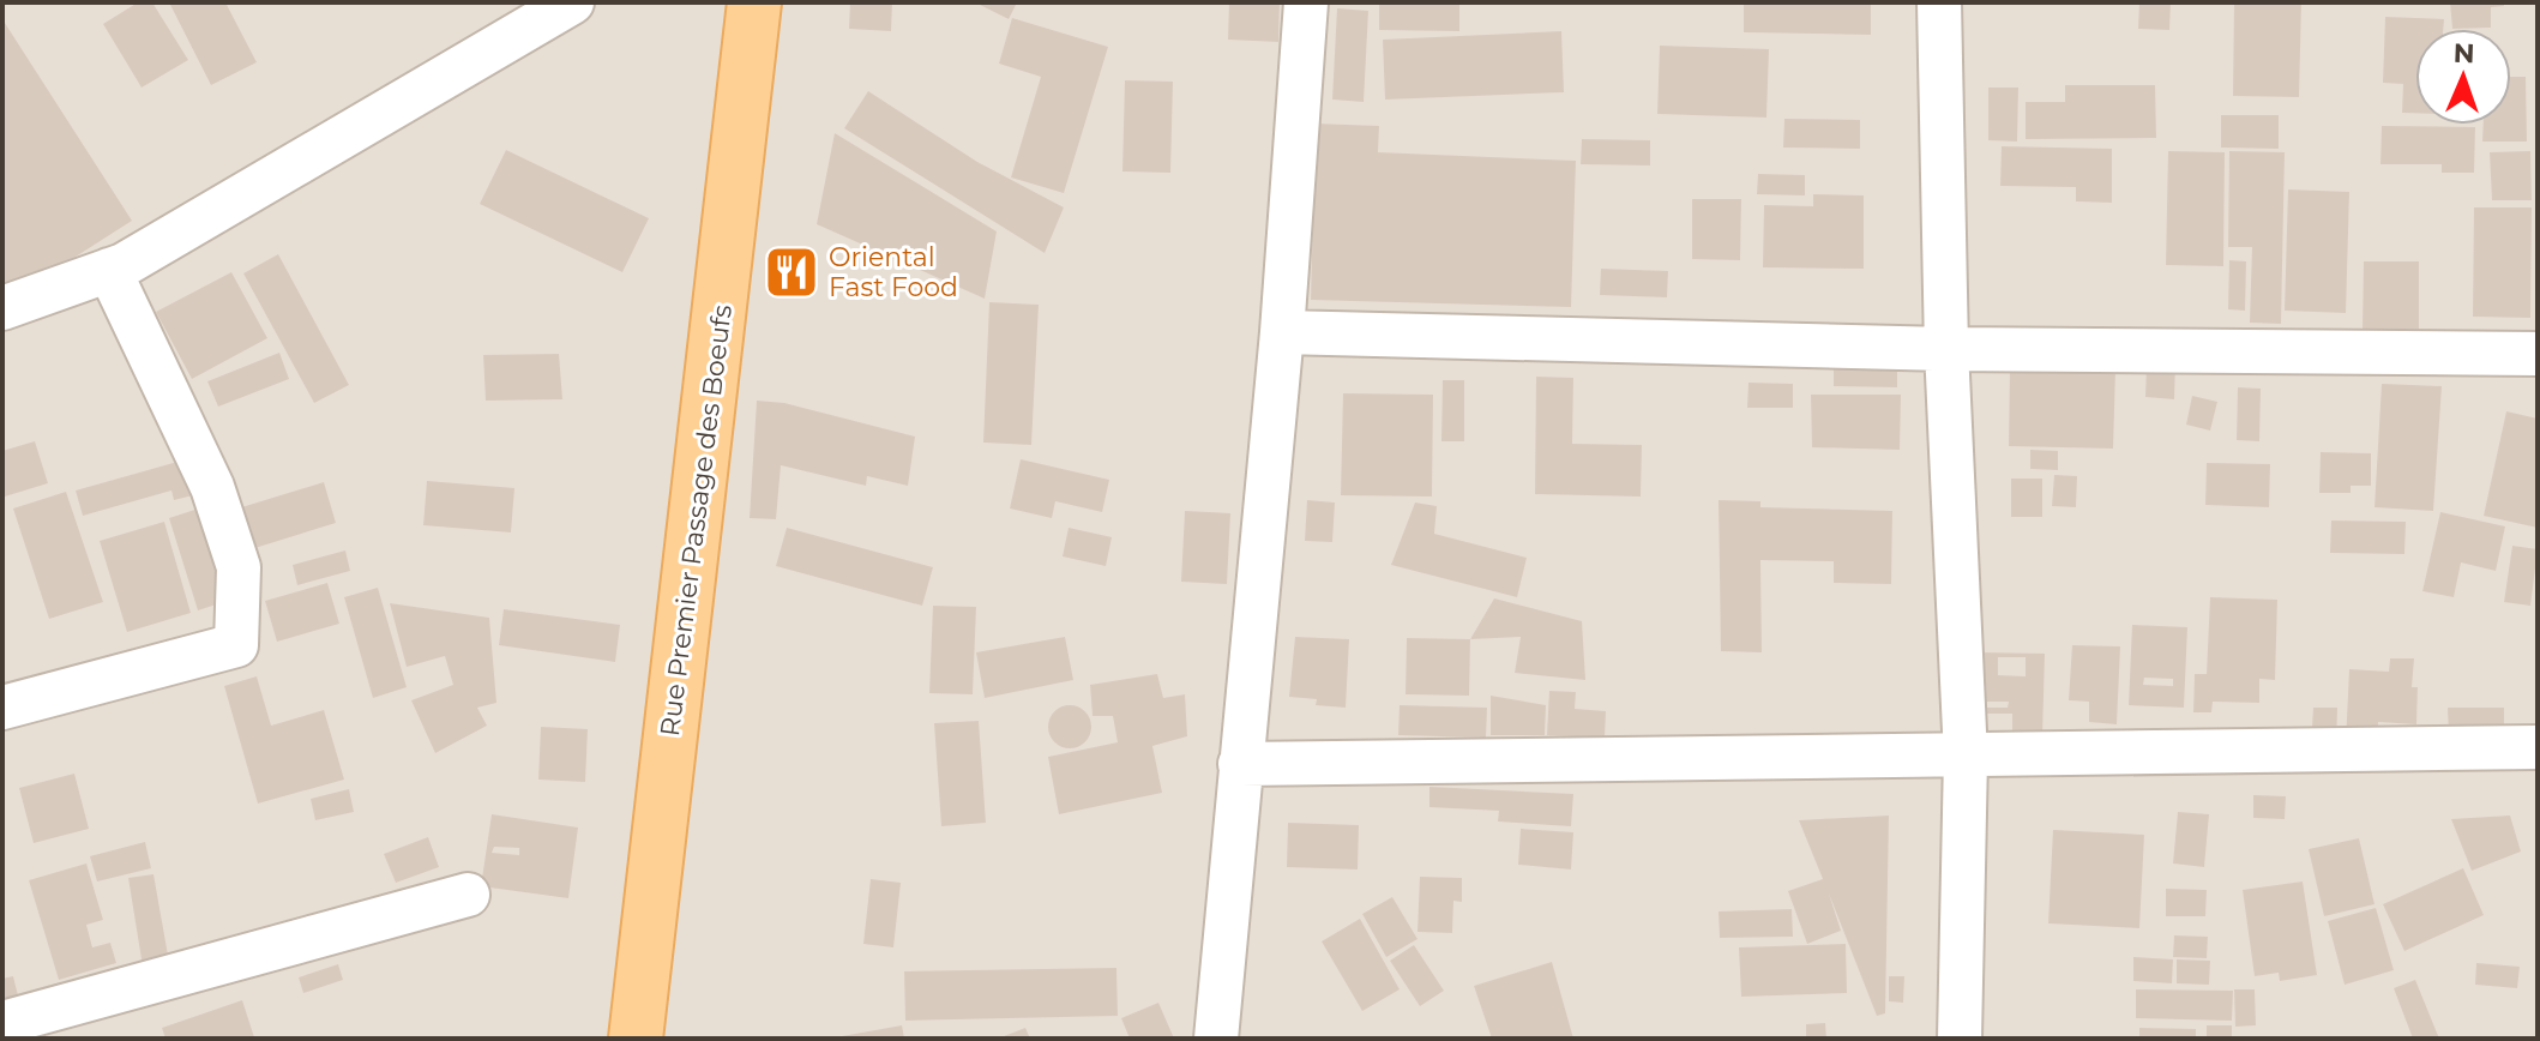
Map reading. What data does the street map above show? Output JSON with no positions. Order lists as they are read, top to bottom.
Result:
{
  "streets": {
    "main road": ["Rue Premier Passage des Boeufs"]
  },
  "places": {
    "restaurant": ["Oriental Fast Food"]
  },
  "north": "top"
}
